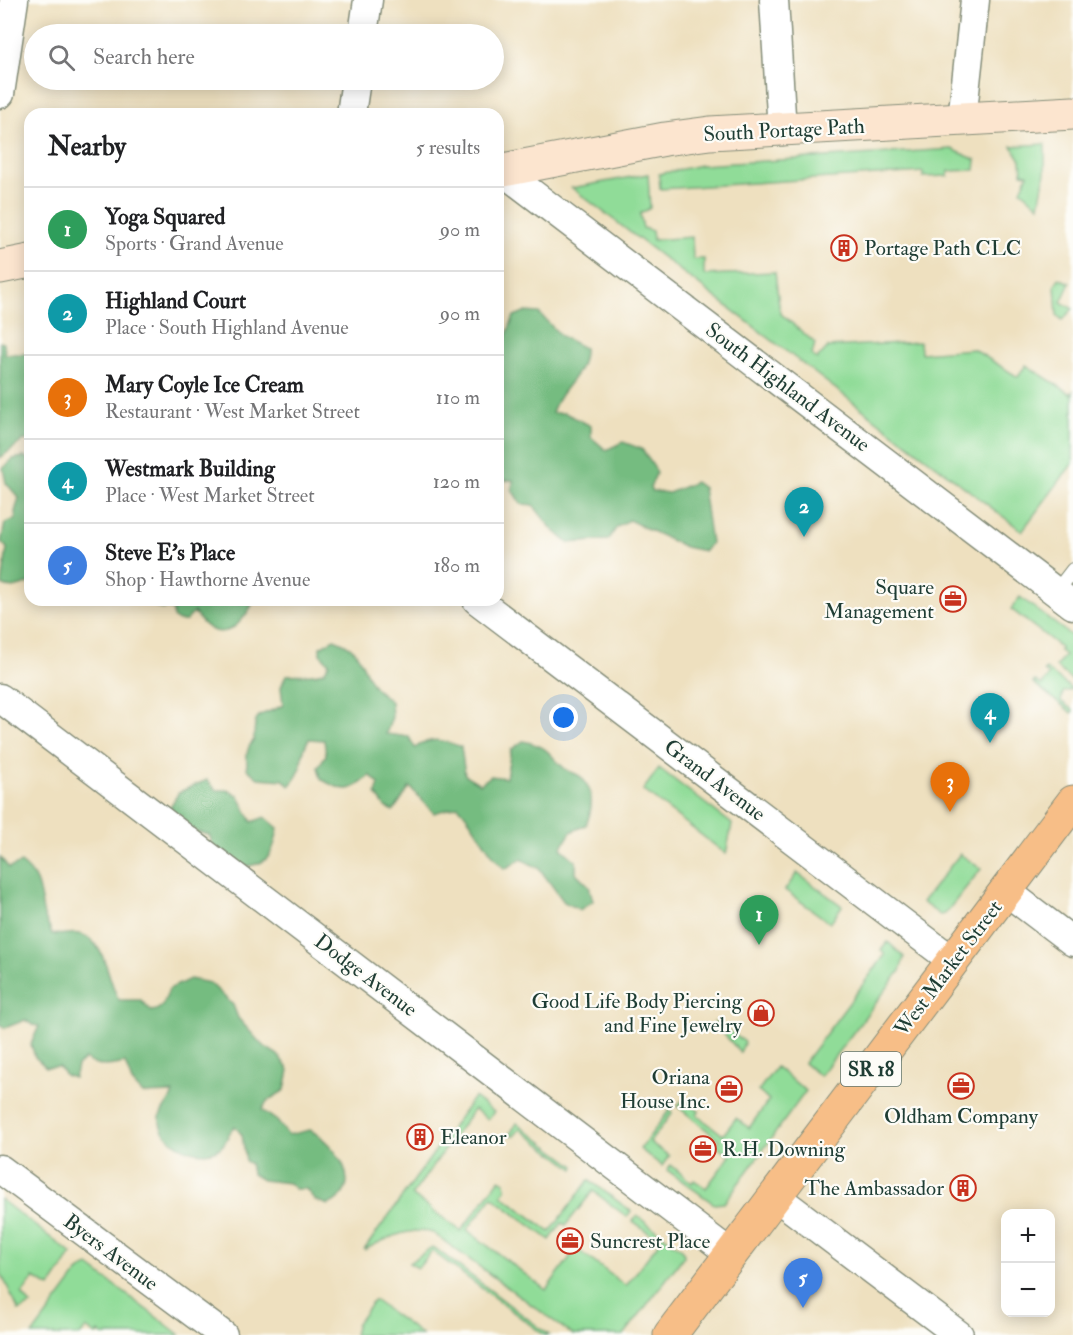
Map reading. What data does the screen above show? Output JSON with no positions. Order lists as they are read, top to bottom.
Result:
{
  "streets": {
    "main road": ["South Portage Path", "West Market Street", "SR 18"],
    "street": [
      "South Highland Avenue",
      "Grand Avenue",
      "Dodge Avenue",
      "Byers Avenue"
    ]
  },
  "crossings": [
    ["Grand Avenue", "West Market Street"],
    ["West Market Street", "Dodge Avenue"]
  ],
  "places": {
    "building": ["Portage Path CLC", "Eleanor", "The Ambassador"],
    "office": [
      "Square Management",
      "Oldham Company",
      "Oriana House Inc.",
      "R.H. Downing",
      "Suncrest Place"
    ],
    "shop": ["Good Life Body Piercing and Fine Jewelry"]
  },
  "page": {
    "search": "Search here",
    "heading": ["Nearby", "5 results"],
    "list": [
      {
        "mark": "1",
        "name": "Yoga Squared",
        "note": "Sports · Grand Avenue",
        "value": "90 m"
      },
      {
        "mark": "2",
        "name": "Highland Court",
        "note": "Place · South Highland Avenue",
        "value": "90 m"
      },
      {
        "mark": "3",
        "name": "Mary Coyle Ice Cream",
        "note": "Restaurant · West Market Street",
        "value": "110 m"
      },
      {
        "mark": "4",
        "name": "Westmark Building",
        "note": "Place · West Market Street",
        "value": "120 m"
      },
      {
        "mark": "5",
        "name": "Steve E’s Place",
        "note": "Shop · Hawthorne Avenue",
        "value": "180 m"
      }
    ],
    "pins": [
      "2",
      "4",
      "3",
      "1",
      "5"
    ],
    "map_buttons": ["+", "−"]
  }
}
